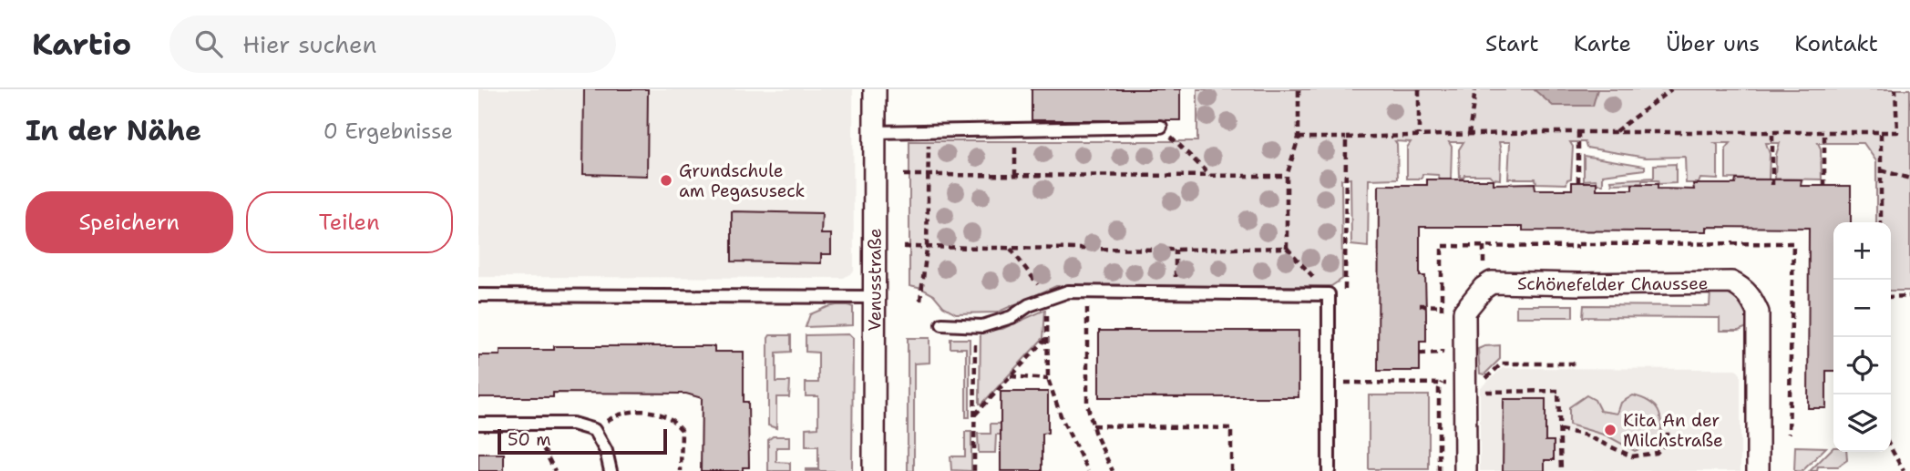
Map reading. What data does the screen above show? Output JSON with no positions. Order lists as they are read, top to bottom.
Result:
{
  "streets": {
    "street": ["Venusstraße", "Schönefelder Chaussee"]
  },
  "places": ["Grundschule am Pegasuseck", "Kita An der Milchstraße"],
  "scale_bar": "50 m",
  "page": {
    "header": "Kartio",
    "search": "Hier suchen",
    "nav": [
      "Start",
      "Karte",
      "Über uns",
      "Kontakt"
    ],
    "heading": ["In der Nähe", "0 Ergebnisse"],
    "buttons": ["Speichern", "Teilen"],
    "map_buttons": ["+", "−"],
    "scale": "50 m"
  }
}
